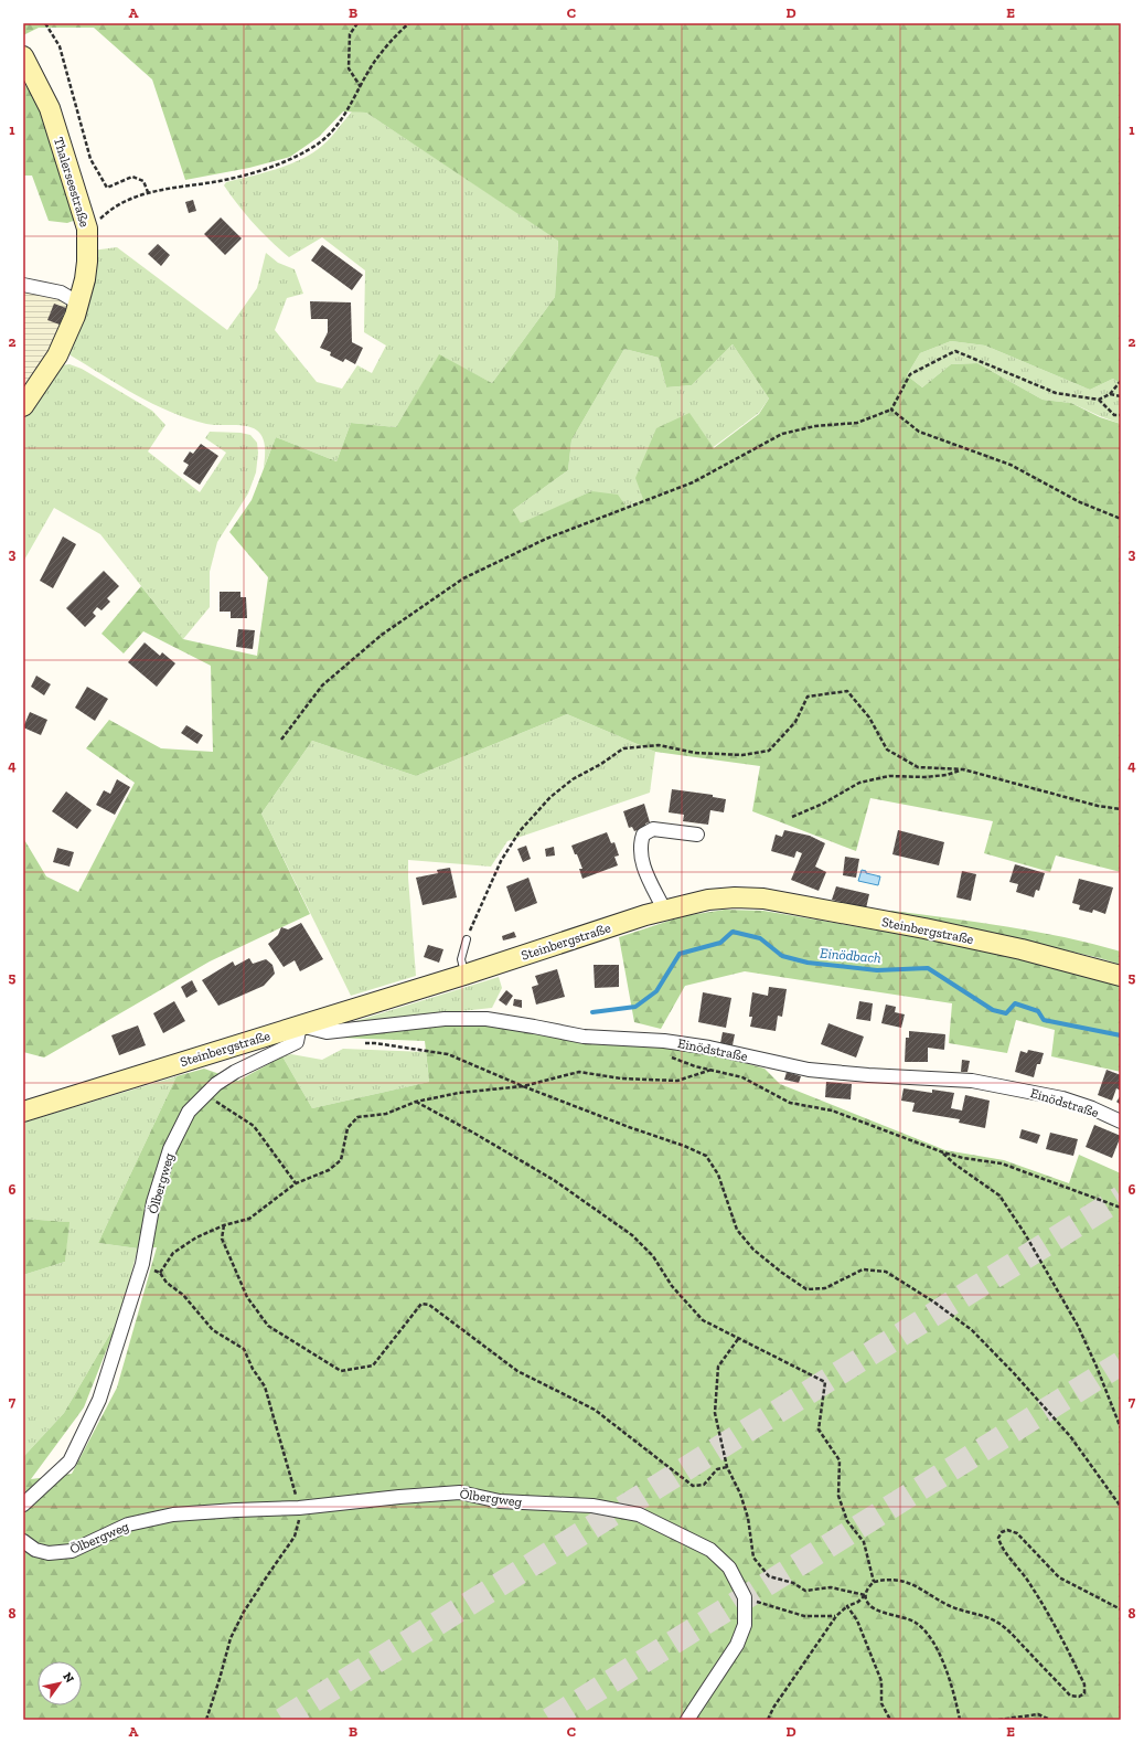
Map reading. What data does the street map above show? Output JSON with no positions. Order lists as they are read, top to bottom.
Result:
{
  "streets": {
    "main road": ["Thalerseestraße", "Steinbergstraße"],
    "street": ["Einödstraße", "Ölbergweg"]
  },
  "crossings": [
    ["Steinbergstraße", "Einödstraße"],
    ["Steinbergstraße", "Ölbergweg"],
    ["Einödstraße", "Ölbergweg"]
  ],
  "water": ["Einödbach"],
  "north": "top right",
  "grid": {
    "columns": [
      "A",
      "B",
      "C",
      "D",
      "E"
    ],
    "rows": [
      "1",
      "2",
      "3",
      "4",
      "5",
      "6",
      "7",
      "8"
    ]
  }
}
